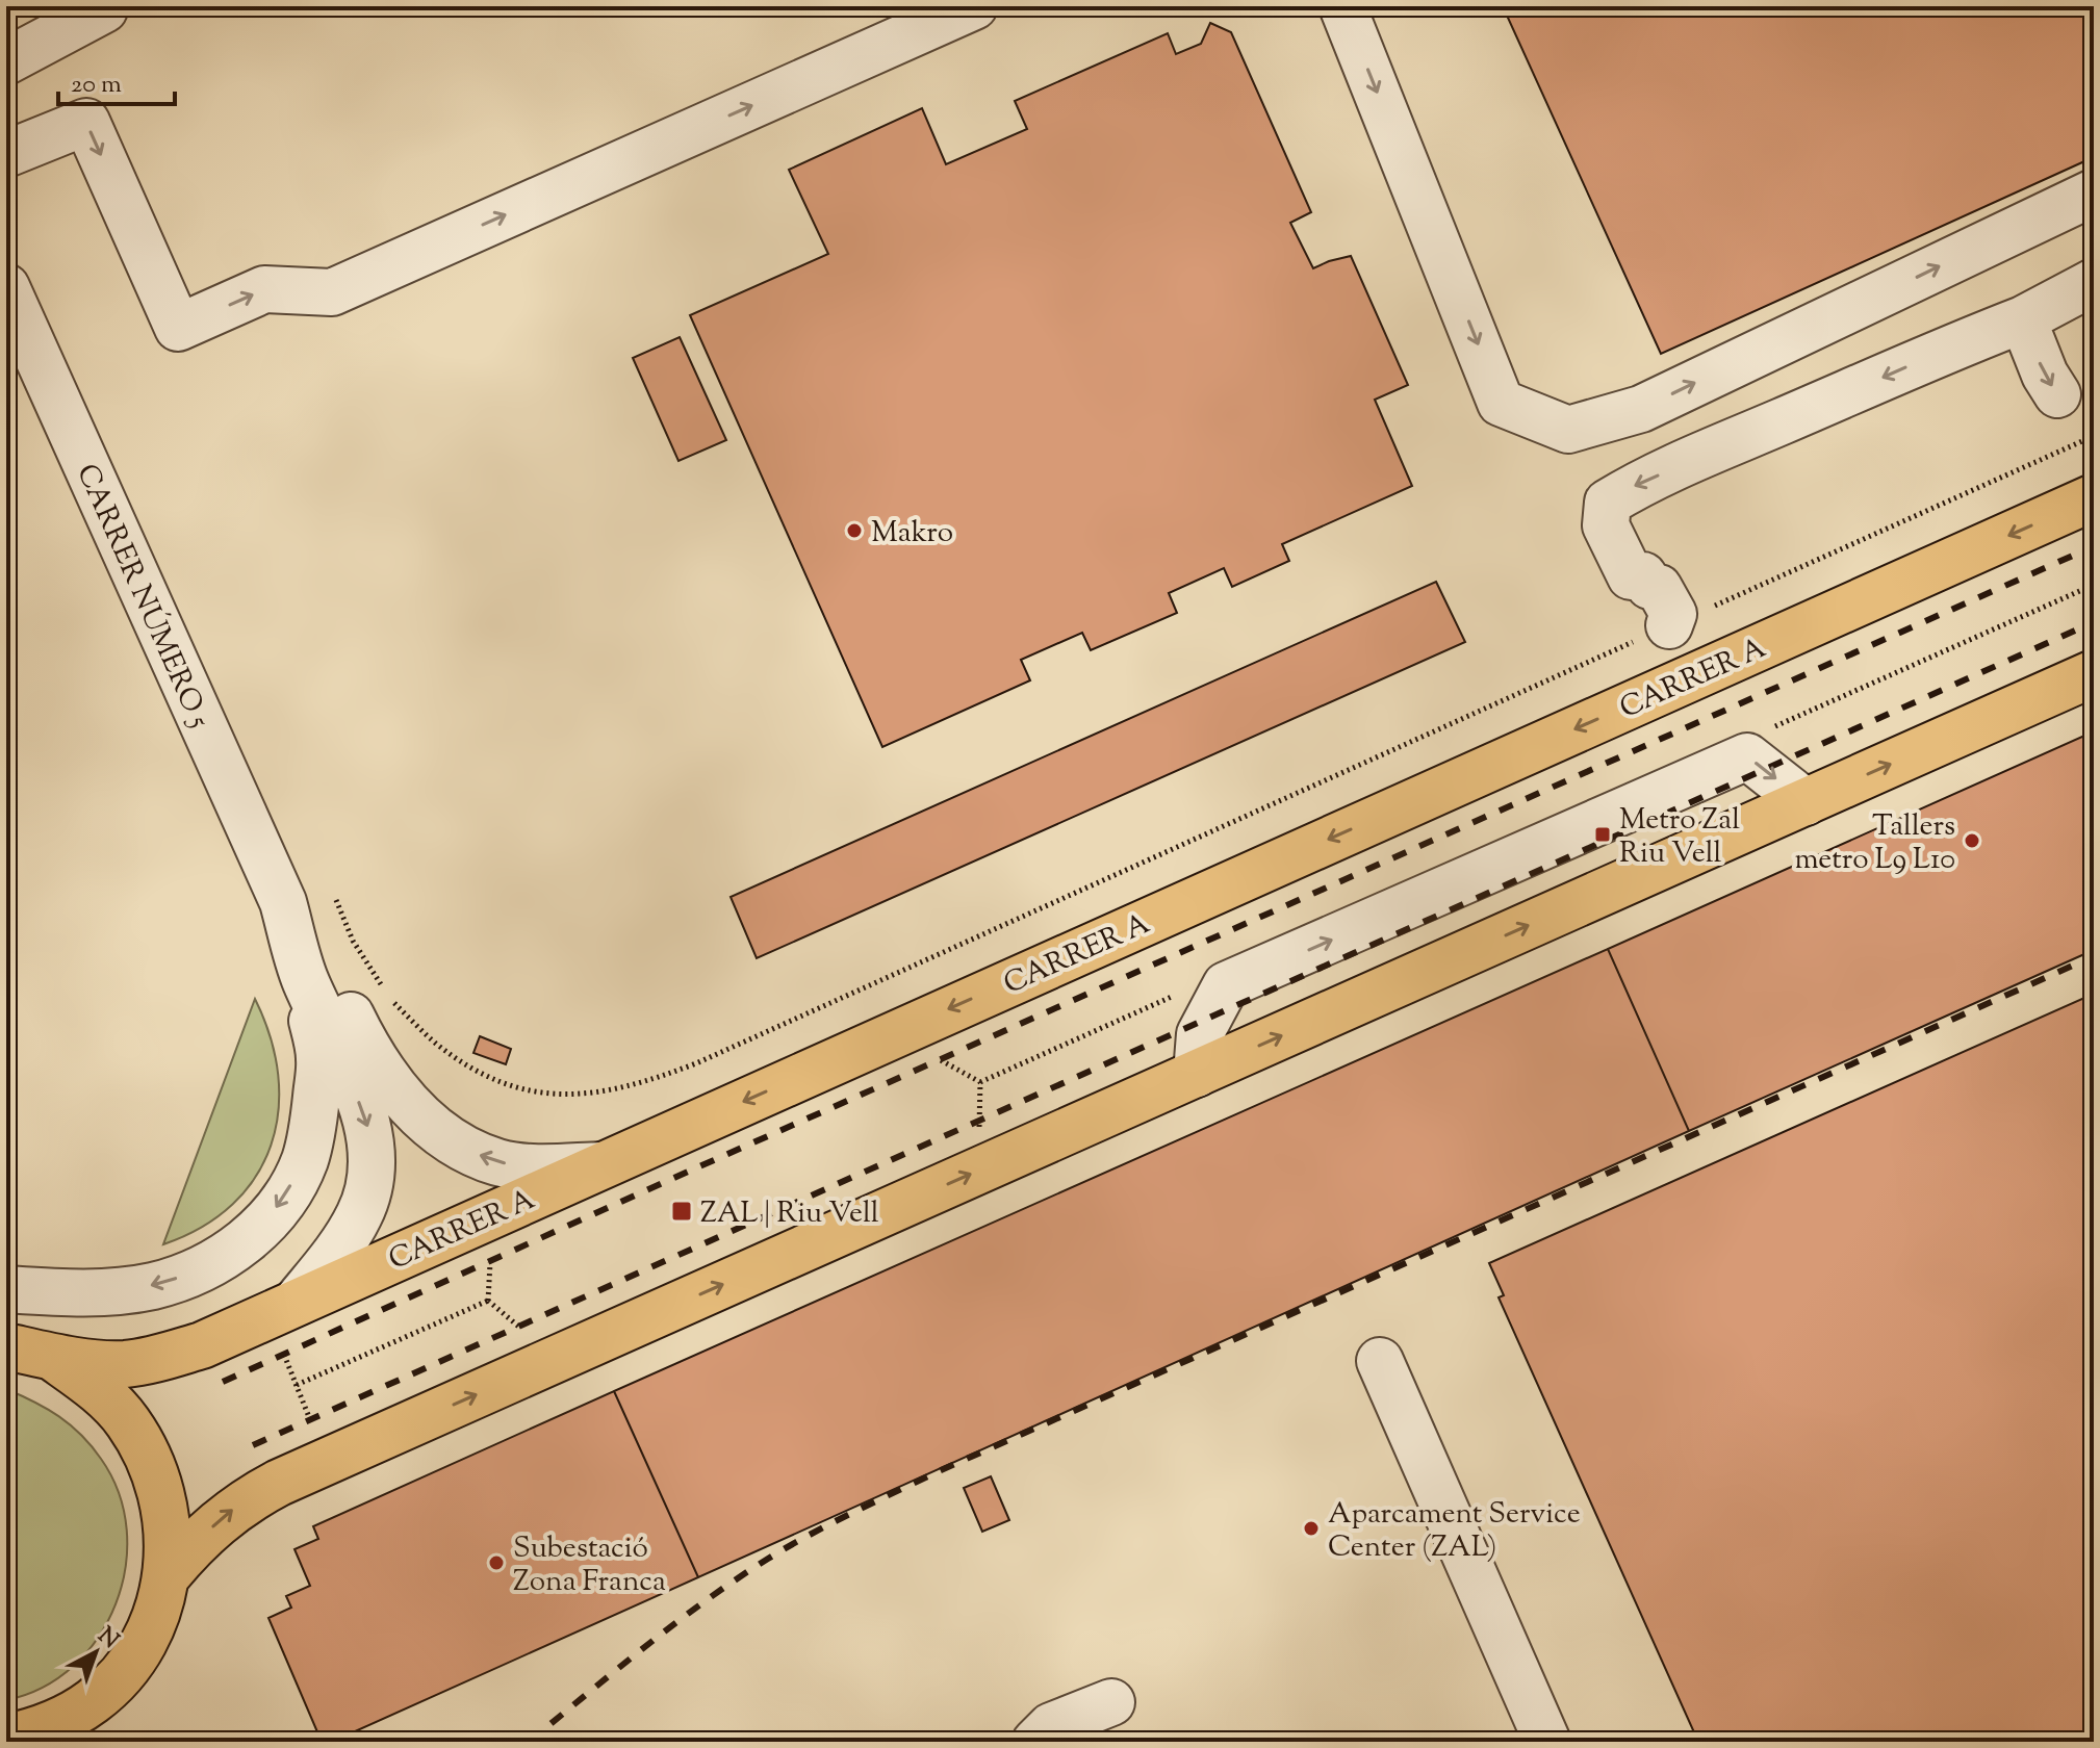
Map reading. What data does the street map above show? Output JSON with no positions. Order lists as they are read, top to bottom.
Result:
{
  "streets": {
    "main road": ["CARRER A"],
    "street": ["CARRER NÚMERO 5"]
  },
  "crossings": [
    ["CARRER NÚMERO 5", "CARRER A"]
  ],
  "places": {
    "other": [
      "Makro",
      "Tallers metro L9 L10",
      "Aparcament Service Center (ZAL)",
      "Subestació Zona Franca"
    ],
    "transit": ["Metro Zal Riu Vell", "ZAL | Riu Vell"]
  },
  "scale_bar": "20 m",
  "north": "top right"
}
